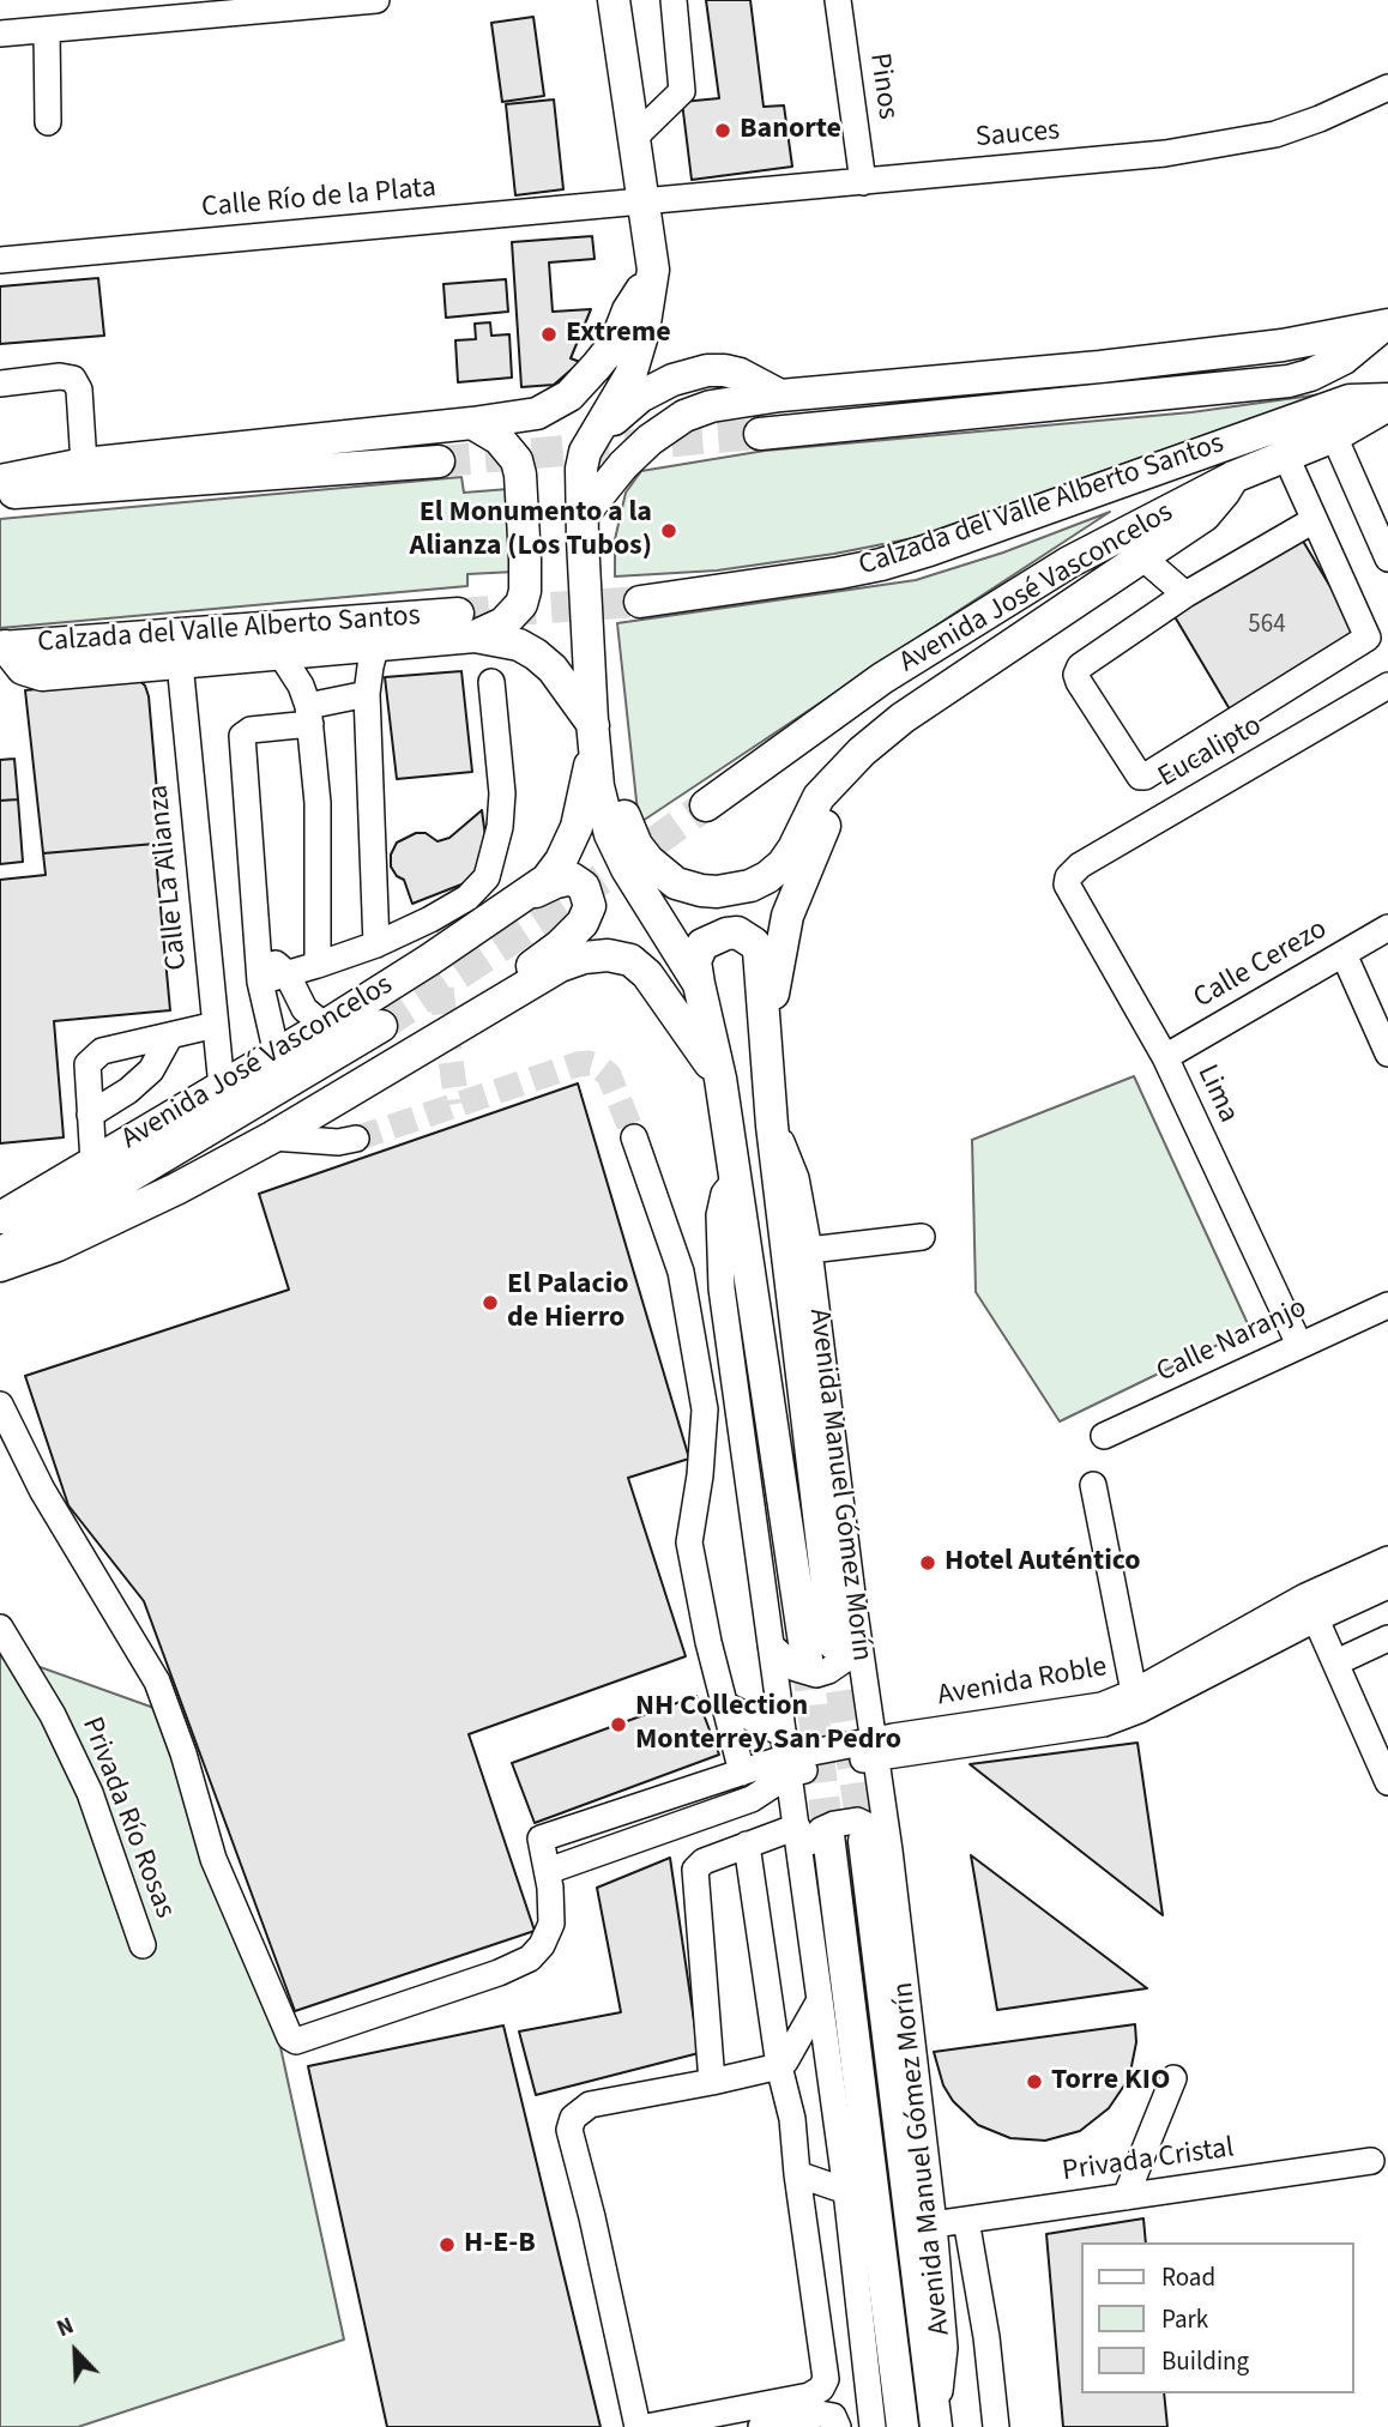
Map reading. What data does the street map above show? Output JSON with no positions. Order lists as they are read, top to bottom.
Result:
{
  "streets": {
    "main road": ["Calzada del Valle Alberto Santos", "Avenida José Vasconcelos", "Avenida Manuel Gómez Morín"],
    "street": [
      "Pinos",
      "Sauces",
      "Calle Río de la Plata",
      "Eucalipto",
      "Calle La Alianza",
      "Calle Cerezo",
      "Lima",
      "Calle Naranjo",
      "Avenida Roble",
      "Privada Río Rosas",
      "Privada Cristal"
    ]
  },
  "crossings": [
    ["Pinos", "Sauces"],
    ["Sauces", "Calle Río de la Plata"],
    ["Sauces", "Avenida Manuel Gómez Morín"],
    ["Calle Río de la Plata", "Avenida Manuel Gómez Morín"],
    ["Avenida José Vasconcelos", "Calle La Alianza"],
    ["Eucalipto", "Lima"],
    ["Calle Cerezo", "Lima"],
    ["Lima", "Calle Naranjo"],
    ["Avenida Manuel Gómez Morín", "Avenida Roble"],
    ["Avenida Manuel Gómez Morín", "Privada Cristal"]
  ],
  "places": [
    "Banorte",
    "Extreme",
    "El Monumento a la Alianza (Los Tubos)",
    "El Palacio de Hierro",
    "Hotel Auténtico",
    "NH Collection Monterrey San Pedro",
    "Torre KIO",
    "H-E-B"
  ],
  "house_numbers": ["564"],
  "legend": ["Road", "Park", "Building"],
  "north": "top left"
}
